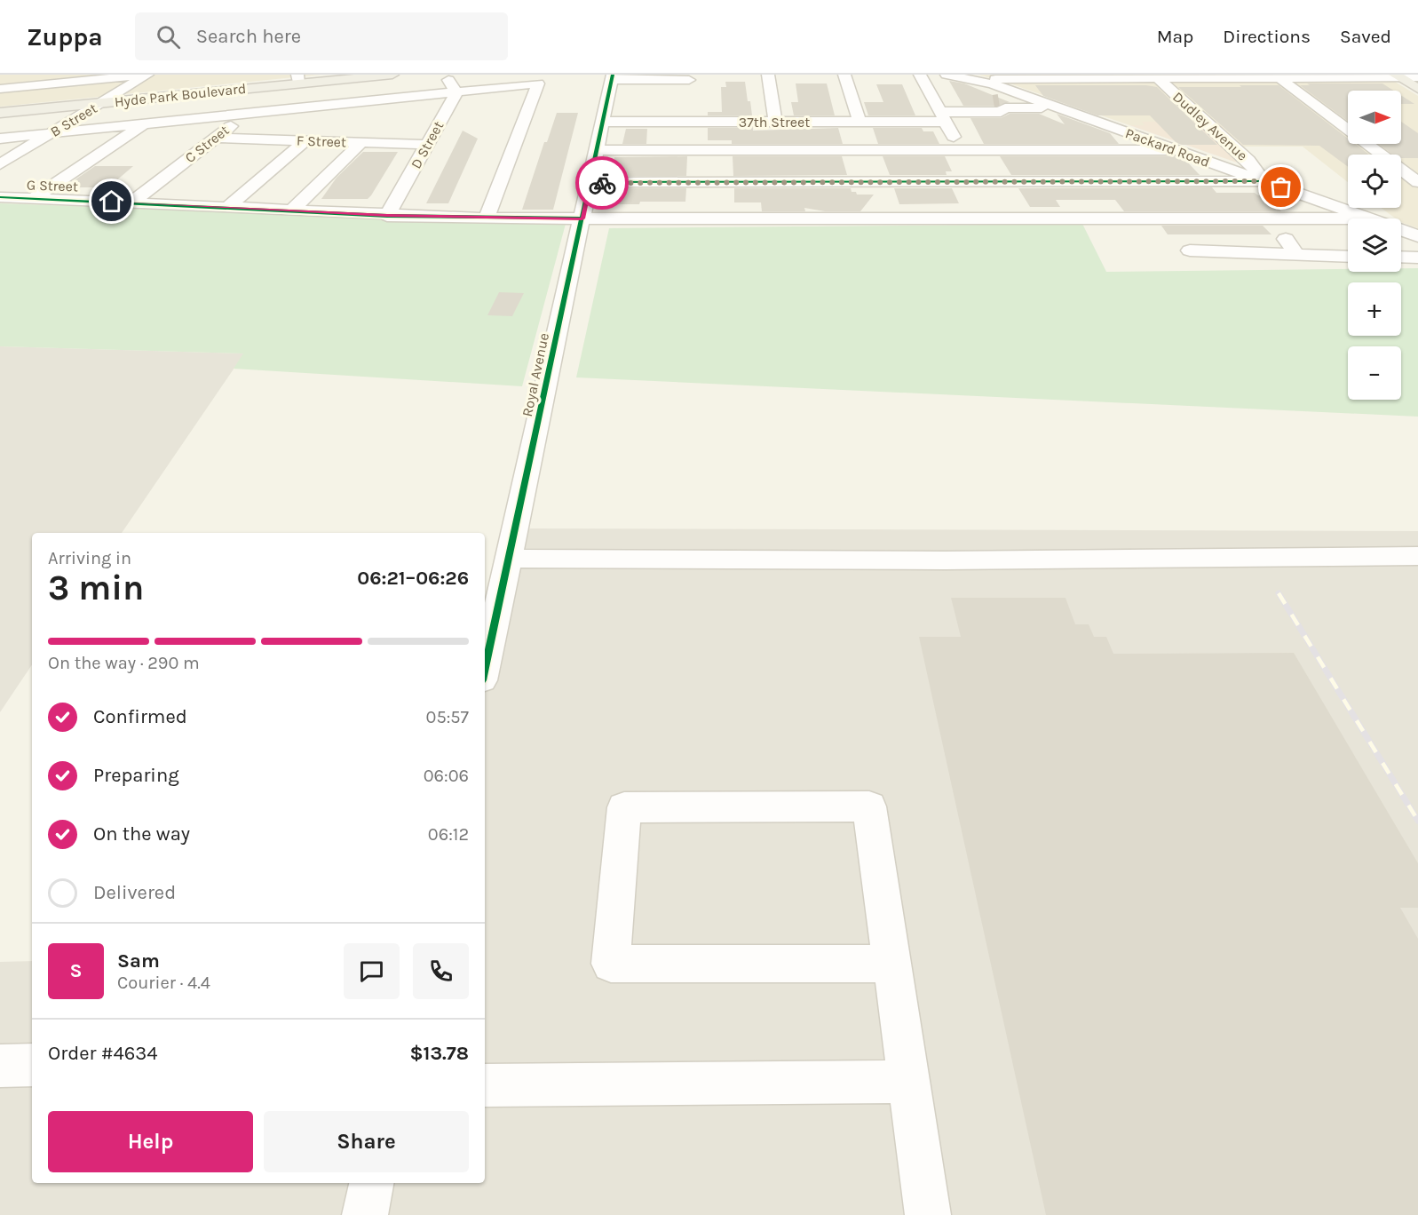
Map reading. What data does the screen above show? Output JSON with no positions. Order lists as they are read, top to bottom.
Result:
{
  "streets": {
    "main road": ["Hyde Park Boulevard"],
    "street": [
      "B Street",
      "37th Street",
      "Dudley Avenue",
      "F Street",
      "C Street",
      "D Street",
      "Packard Road",
      "G Street",
      "Royal Avenue"
    ]
  },
  "crossings": [
    ["Hyde Park Boulevard", "B Street"],
    ["Hyde Park Boulevard", "C Street"],
    ["37th Street", "Packard Road"],
    ["37th Street", "Royal Avenue"],
    ["Dudley Avenue", "Packard Road"],
    ["F Street", "C Street"],
    ["F Street", "D Street"],
    ["C Street", "G Street"],
    ["D Street", "G Street"],
    ["G Street", "Royal Avenue"]
  ],
  "north": "right",
  "page": {
    "header": "Zuppa",
    "search": "Search here",
    "nav": ["Map", "Directions", "Saved"],
    "map_buttons": ["+", "−"],
    "heading": ["3 min", "Arriving in", "06:21–06:26"],
    "panel": [
      "Sam",
      "Courier · 4.4",
      "Order #4634",
      "$13.78"
    ],
    "bar": "On the way · 290 m",
    "list": [
      ["Confirmed", "05:57"],
      ["Preparing", "06:06"],
      ["On the way", "06:12"],
      "Delivered"
    ],
    "round": "S",
    "buttons": ["Help", "Share"]
  }
}
